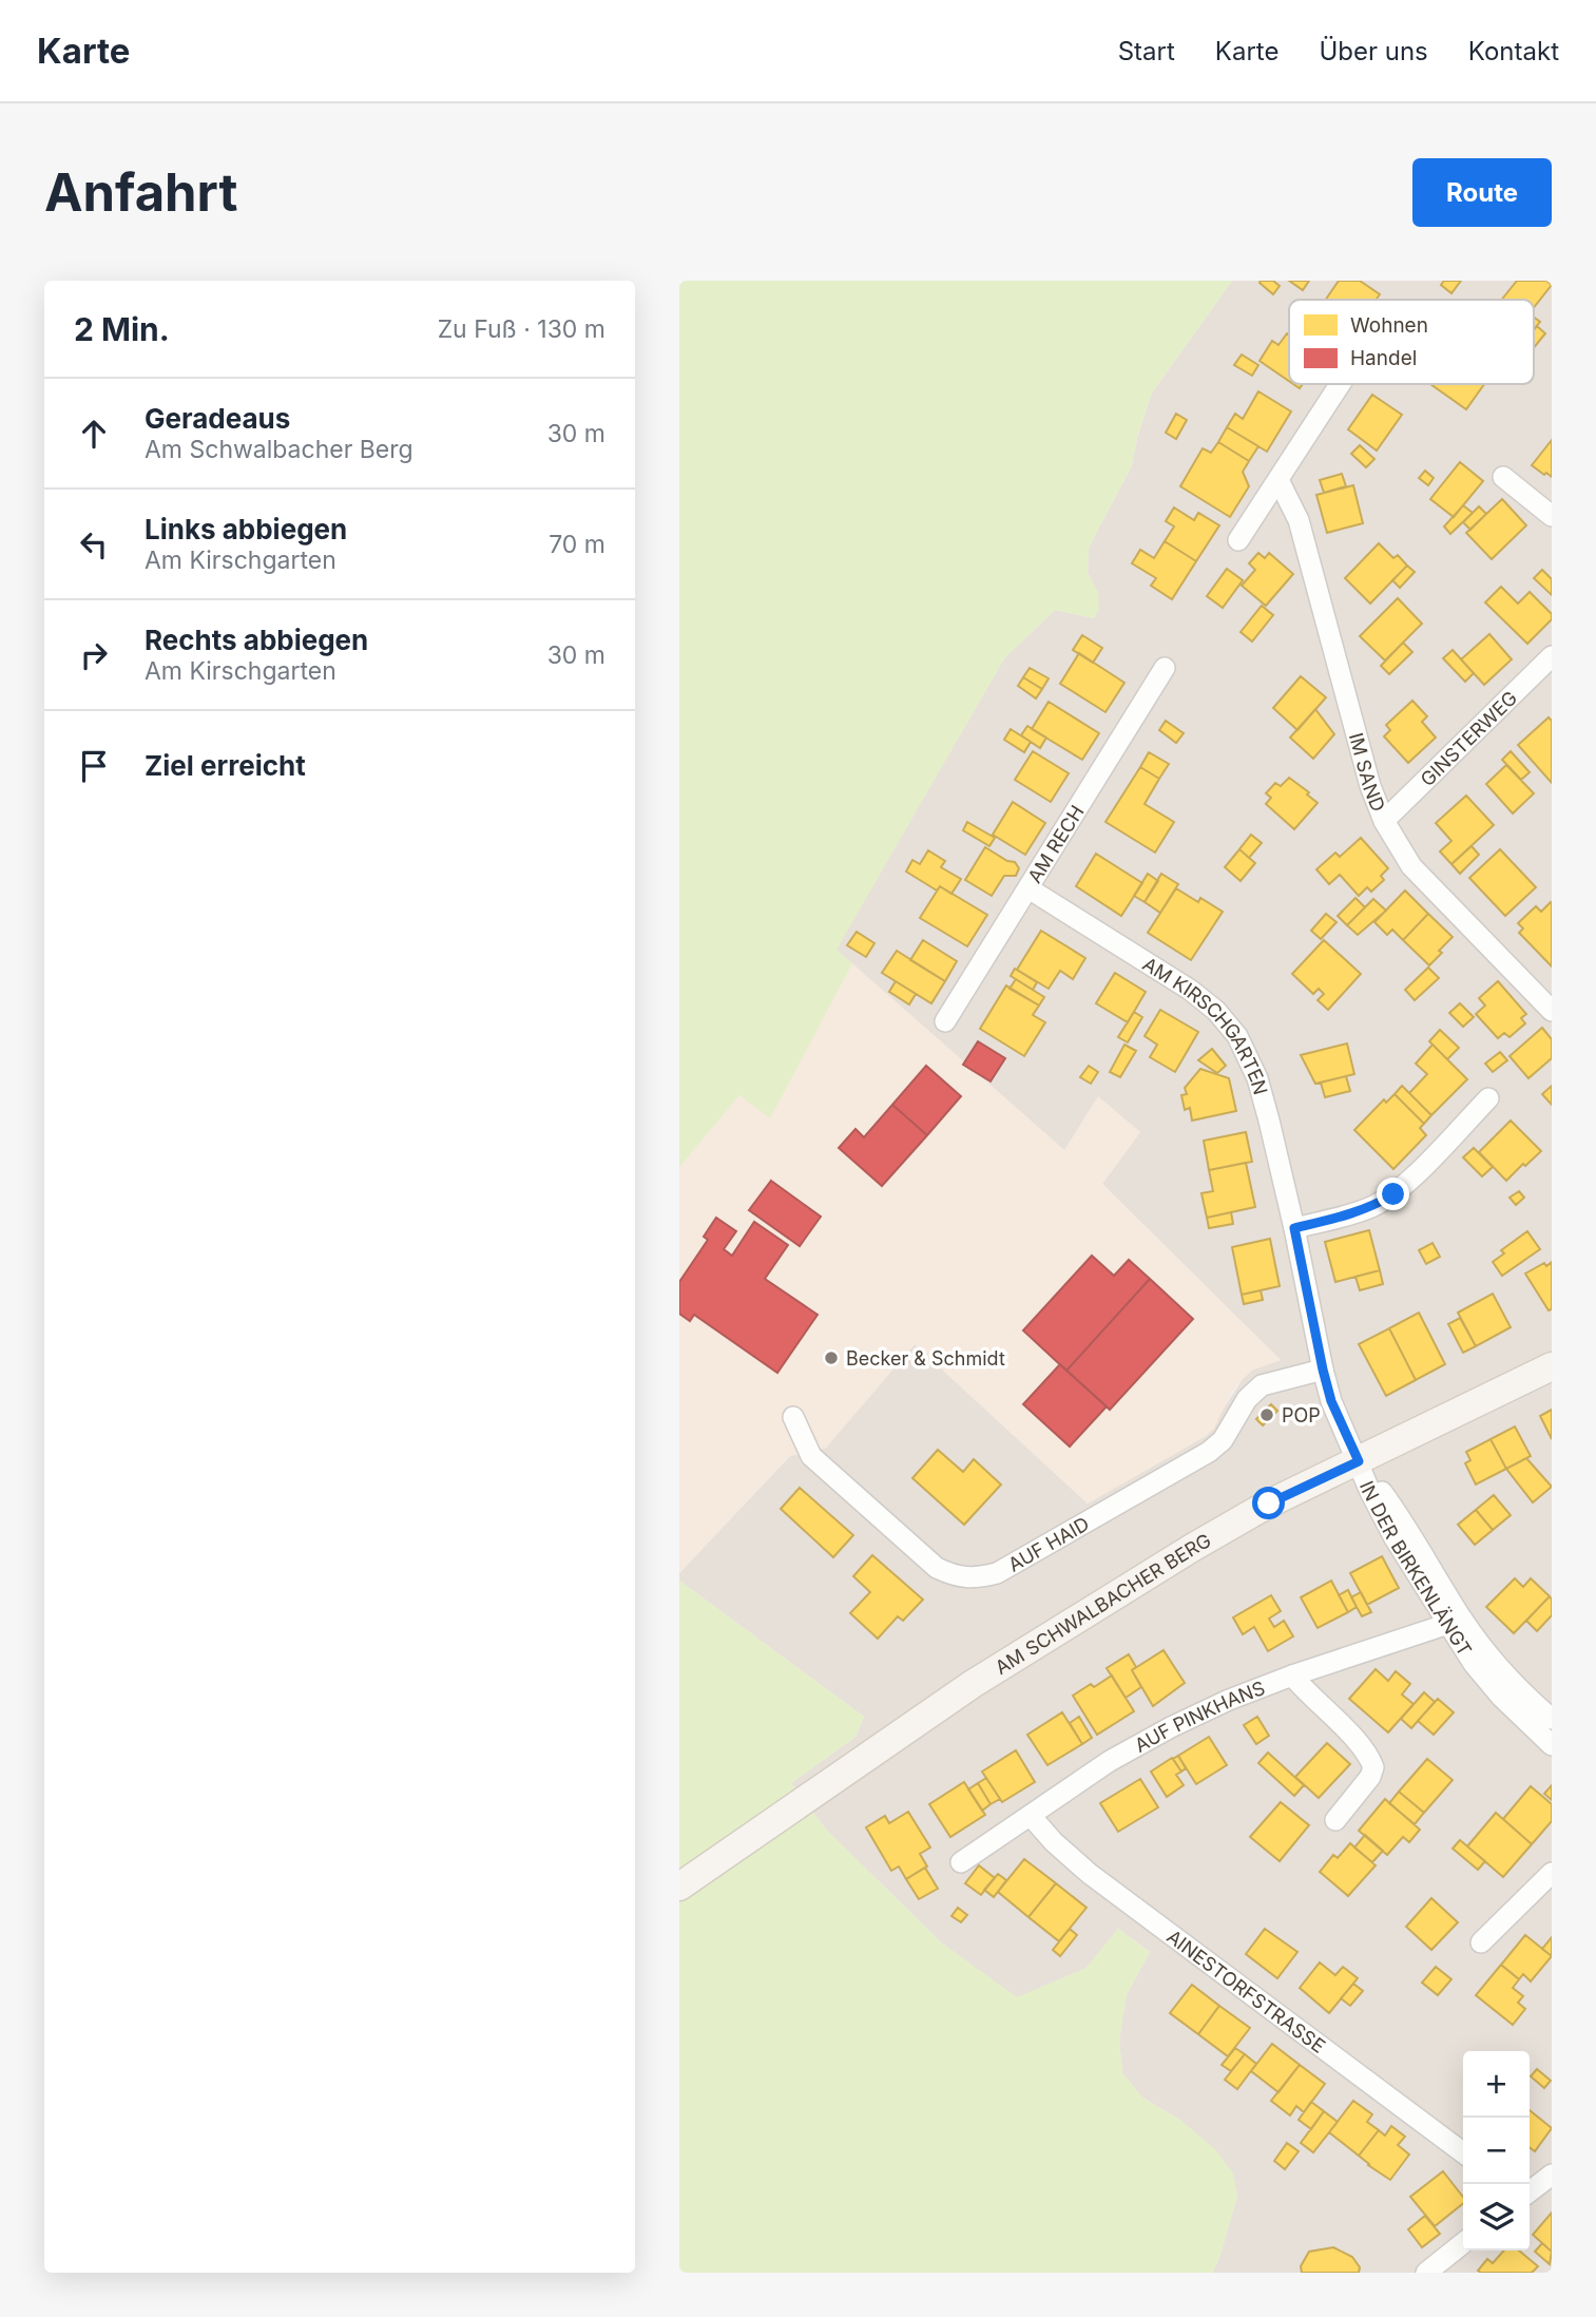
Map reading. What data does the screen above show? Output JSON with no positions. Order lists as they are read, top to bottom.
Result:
{
  "streets": {
    "main road": ["AM SCHWALBACHER BERG"],
    "street": [
      "GINSTERWEG",
      "IM SAND",
      "AM RECH",
      "AM KIRSCHGARTEN",
      "AUF HAID",
      "IN DER BIRKENLÄNGT",
      "AUF PINKHANS",
      "AINESTORFSTRASSE"
    ]
  },
  "crossings": [
    ["GINSTERWEG", "IM SAND"],
    ["AM RECH", "AM KIRSCHGARTEN"],
    ["AM KIRSCHGARTEN", "AUF HAID"],
    ["AM KIRSCHGARTEN", "IN DER BIRKENLÄNGT"],
    ["AM KIRSCHGARTEN", "AM SCHWALBACHER BERG"],
    ["IN DER BIRKENLÄNGT", "AM SCHWALBACHER BERG"],
    ["IN DER BIRKENLÄNGT", "AUF PINKHANS"],
    ["AUF PINKHANS", "AINESTORFSTRASSE"]
  ],
  "places": ["Becker & Schmidt", "POP"],
  "legend": ["Wohnen", "Handel"],
  "page": {
    "header": "Karte",
    "nav": [
      "Start",
      "Karte",
      "Über uns",
      "Kontakt"
    ],
    "buttons": "Route",
    "title": "Anfahrt",
    "heading": ["2 Min.", "Zu Fuß · 130 m"],
    "list": [
      ["Geradeaus", "Am Schwalbacher Berg", "30 m"],
      ["Links abbiegen", "Am Kirschgarten", "70 m"],
      ["Rechts abbiegen", "Am Kirschgarten", "30 m"],
      "Ziel erreicht"
    ],
    "map_buttons": ["+", "−"]
  }
}
